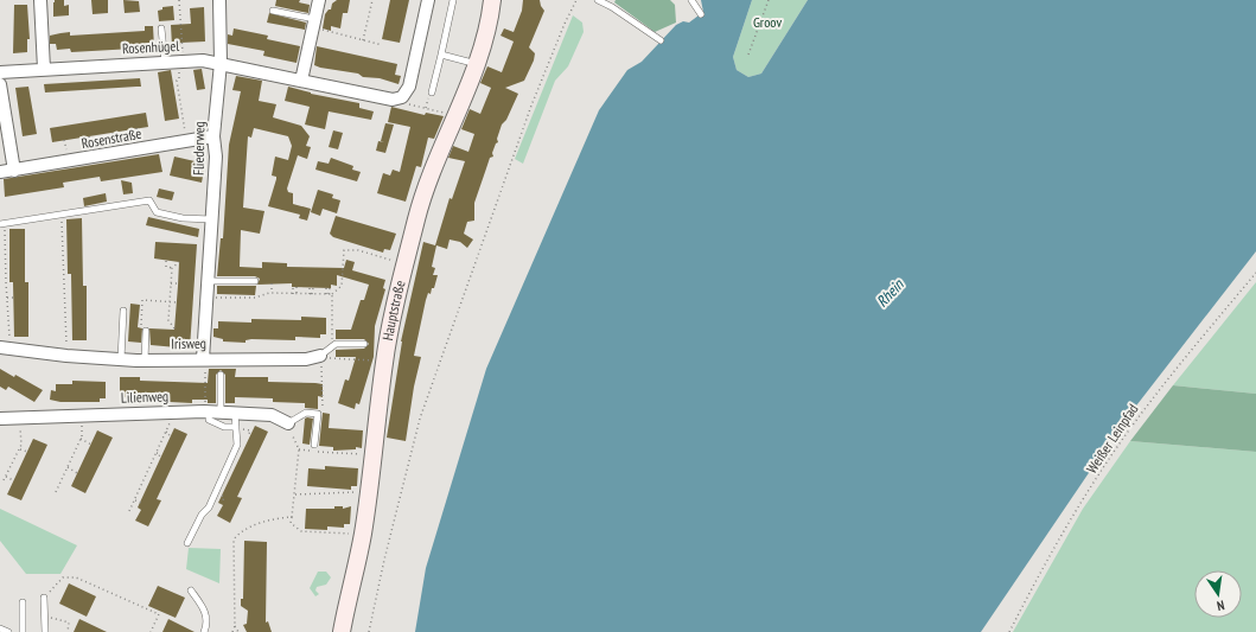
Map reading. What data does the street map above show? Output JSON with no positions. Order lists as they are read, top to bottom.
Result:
{
  "streets": {
    "main road": ["Hauptstraße"],
    "street": [
      "Rosenhügel",
      "Rosenstraße",
      "Fliederweg",
      "Irisweg",
      "Lilienweg"
    ],
    "path": ["Weißer Leinpfad"]
  },
  "crossings": [
    ["Rosenhügel", "Fliederweg"],
    ["Rosenstraße", "Fliederweg"],
    ["Fliederweg", "Irisweg"]
  ],
  "water": ["Rhein"],
  "parks": ["Groov"],
  "north": "bottom"
}
